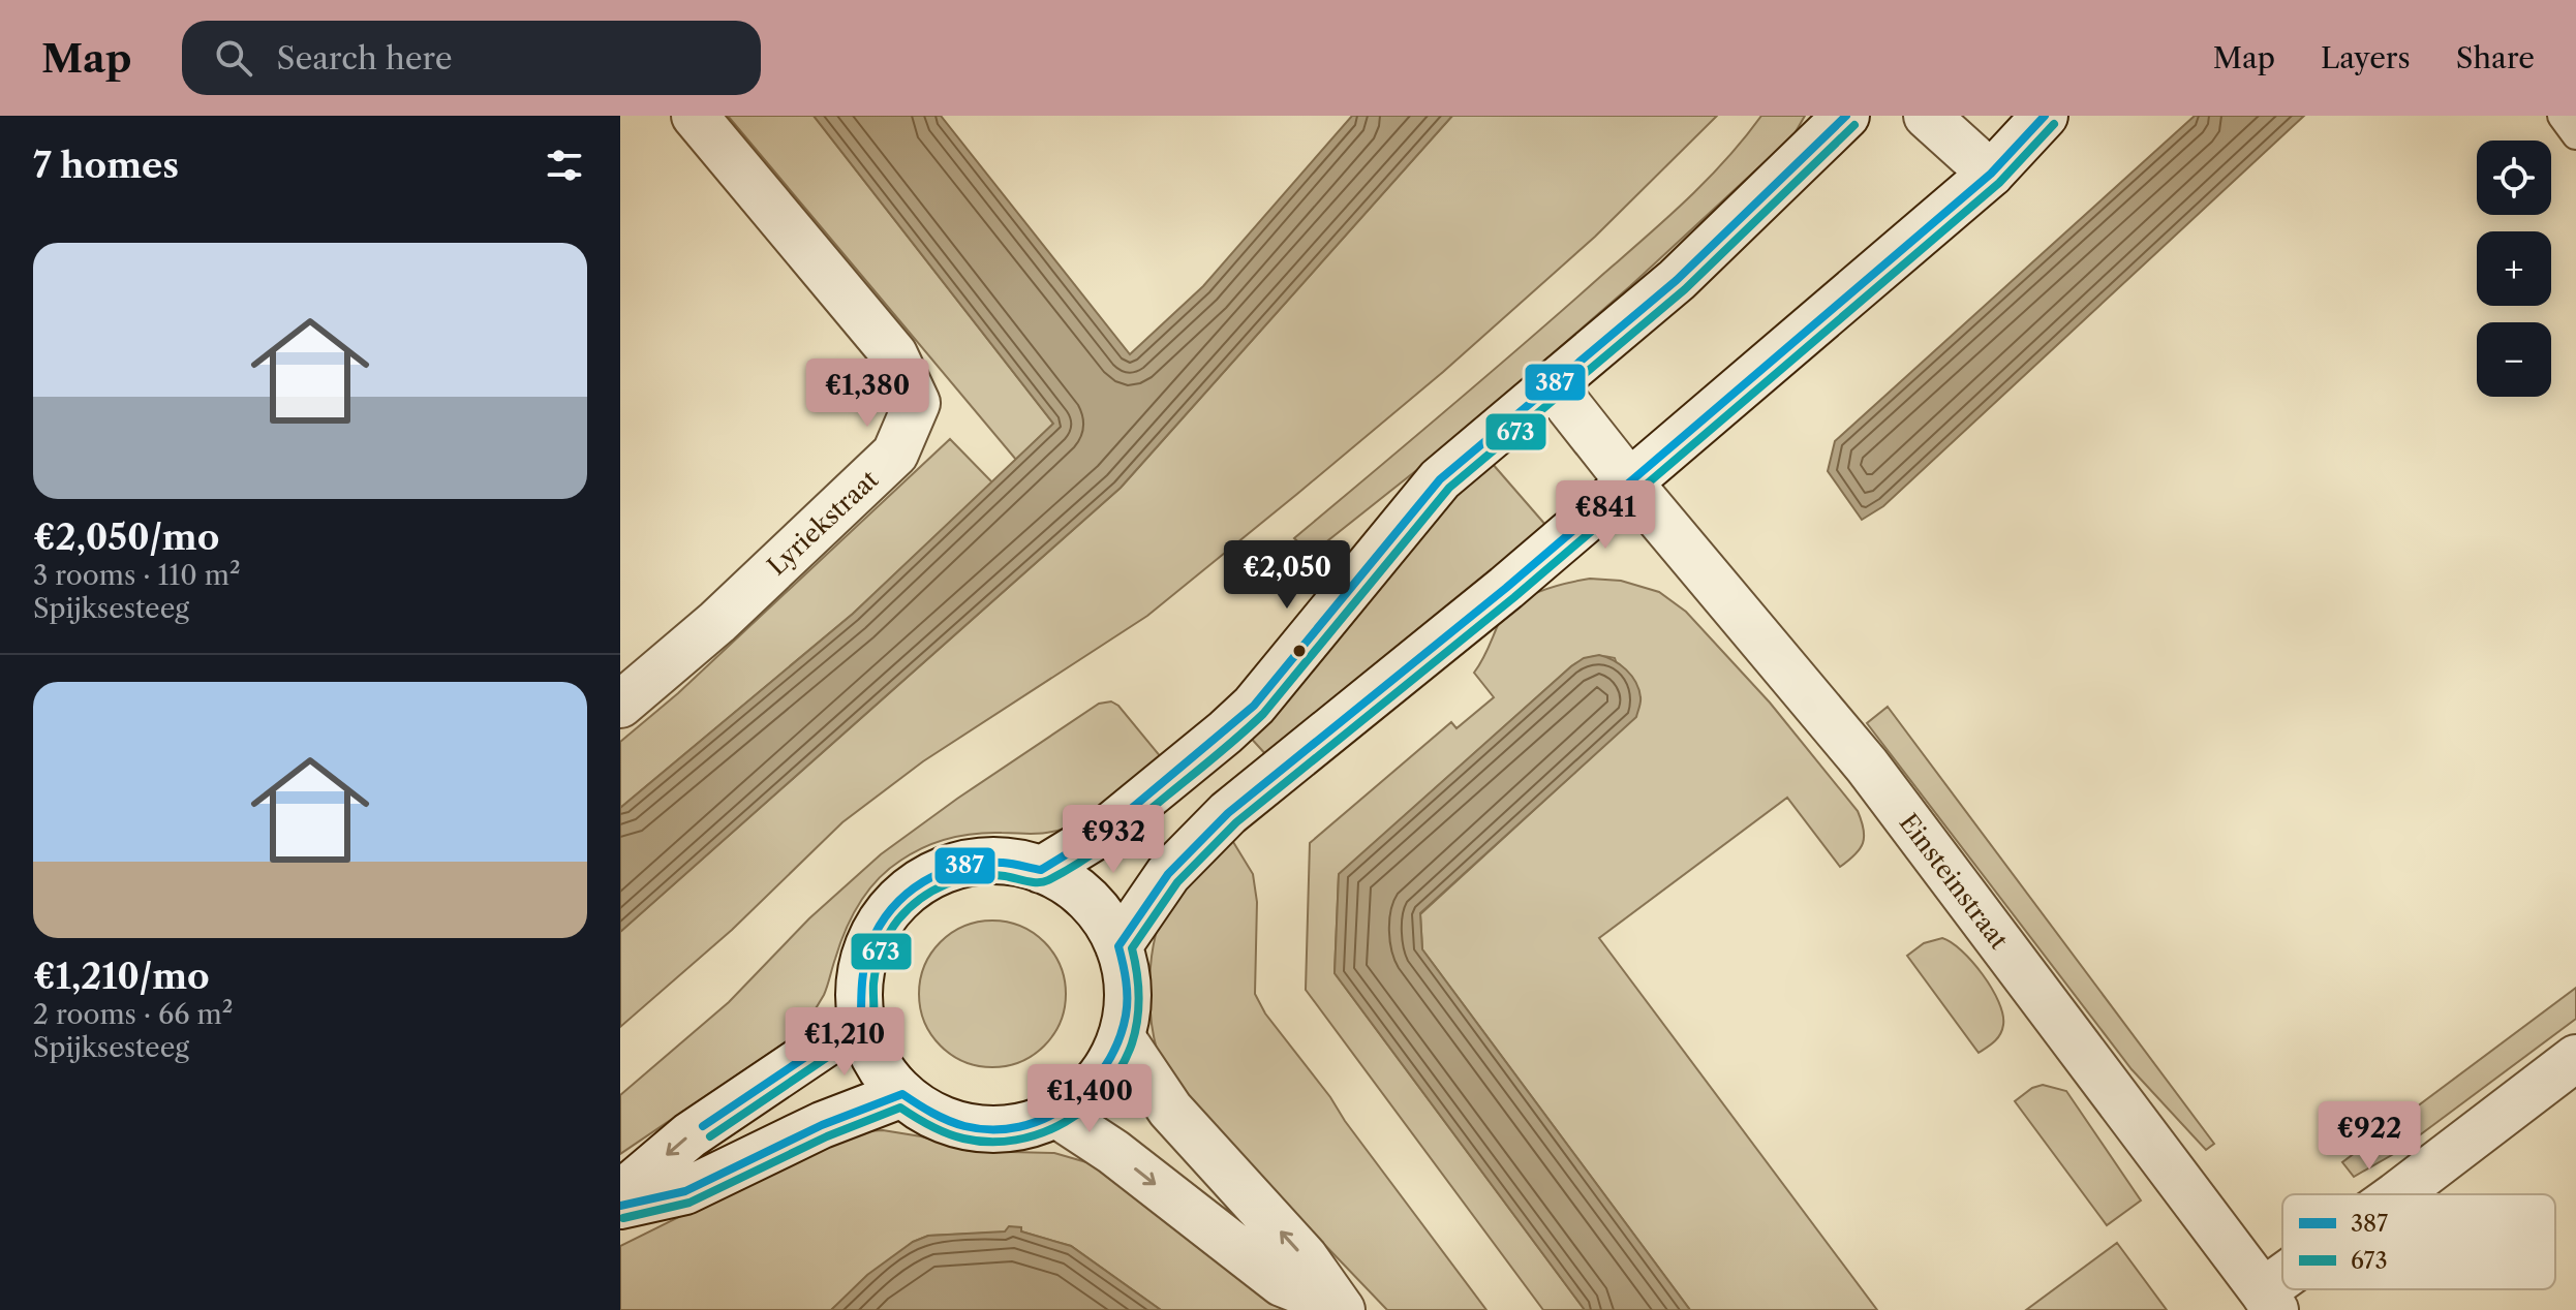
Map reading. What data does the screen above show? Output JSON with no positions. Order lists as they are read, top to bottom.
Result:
{
  "streets": {
    "main road": ["Lyriekstraat", "Einsteinstraat"]
  },
  "lines": ["transit line 387", "transit line 673"],
  "legend": ["387", "673"],
  "page": {
    "header": "Map",
    "search": "Search here",
    "nav": ["Map", "Layers", "Share"],
    "heading": "7 homes",
    "map_buttons": ["+", "−"],
    "list": [
      {
        "name": "€2,050/mo",
        "note": "3 rooms · 110 m² · Spijksesteeg"
      },
      {
        "name": "€1,210/mo",
        "note": "2 rooms · 66 m² · Spijksesteeg"
      }
    ],
    "price": [
      "€1,380",
      "€841",
      "€2,050",
      "€932",
      "€1,210",
      "€1,400",
      "€922"
    ]
  }
}
